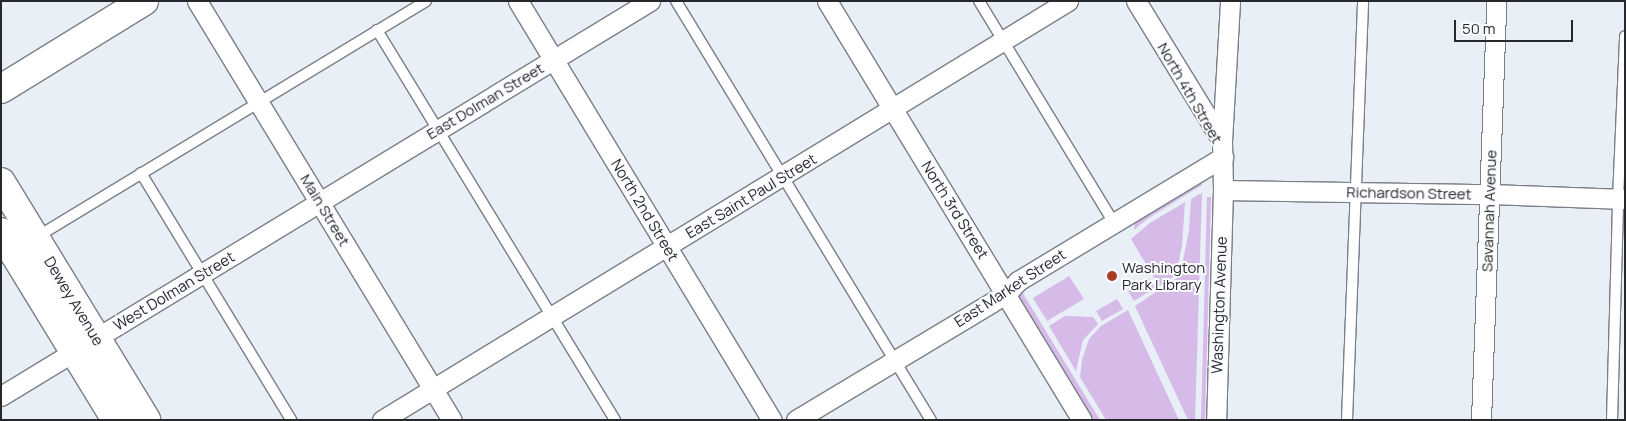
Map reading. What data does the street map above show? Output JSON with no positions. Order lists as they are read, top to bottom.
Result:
{
  "streets": {
    "street": [
      "North 4th Street",
      "East Dolman Street",
      "Richardson Street",
      "East Saint Paul Street",
      "Main Street",
      "North 2nd Street",
      "North 3rd Street",
      "Savannah Avenue",
      "East Market Street",
      "West Dolman Street",
      "Dewey Avenue",
      "Washington Avenue"
    ]
  },
  "crossings": [
    ["North 4th Street", "Richardson Street"],
    ["North 4th Street", "East Market Street"],
    ["North 4th Street", "Washington Avenue"],
    ["East Dolman Street", "Main Street"],
    ["East Dolman Street", "North 2nd Street"],
    ["East Dolman Street", "West Dolman Street"],
    ["Richardson Street", "Savannah Avenue"],
    ["Richardson Street", "Washington Avenue"],
    ["East Saint Paul Street", "Main Street"],
    ["East Saint Paul Street", "North 2nd Street"],
    ["East Saint Paul Street", "North 3rd Street"],
    ["Main Street", "West Dolman Street"],
    ["North 3rd Street", "East Market Street"],
    ["West Dolman Street", "Dewey Avenue"]
  ],
  "places": ["Washington Park Library"],
  "scale_bar": "50 m"
}
